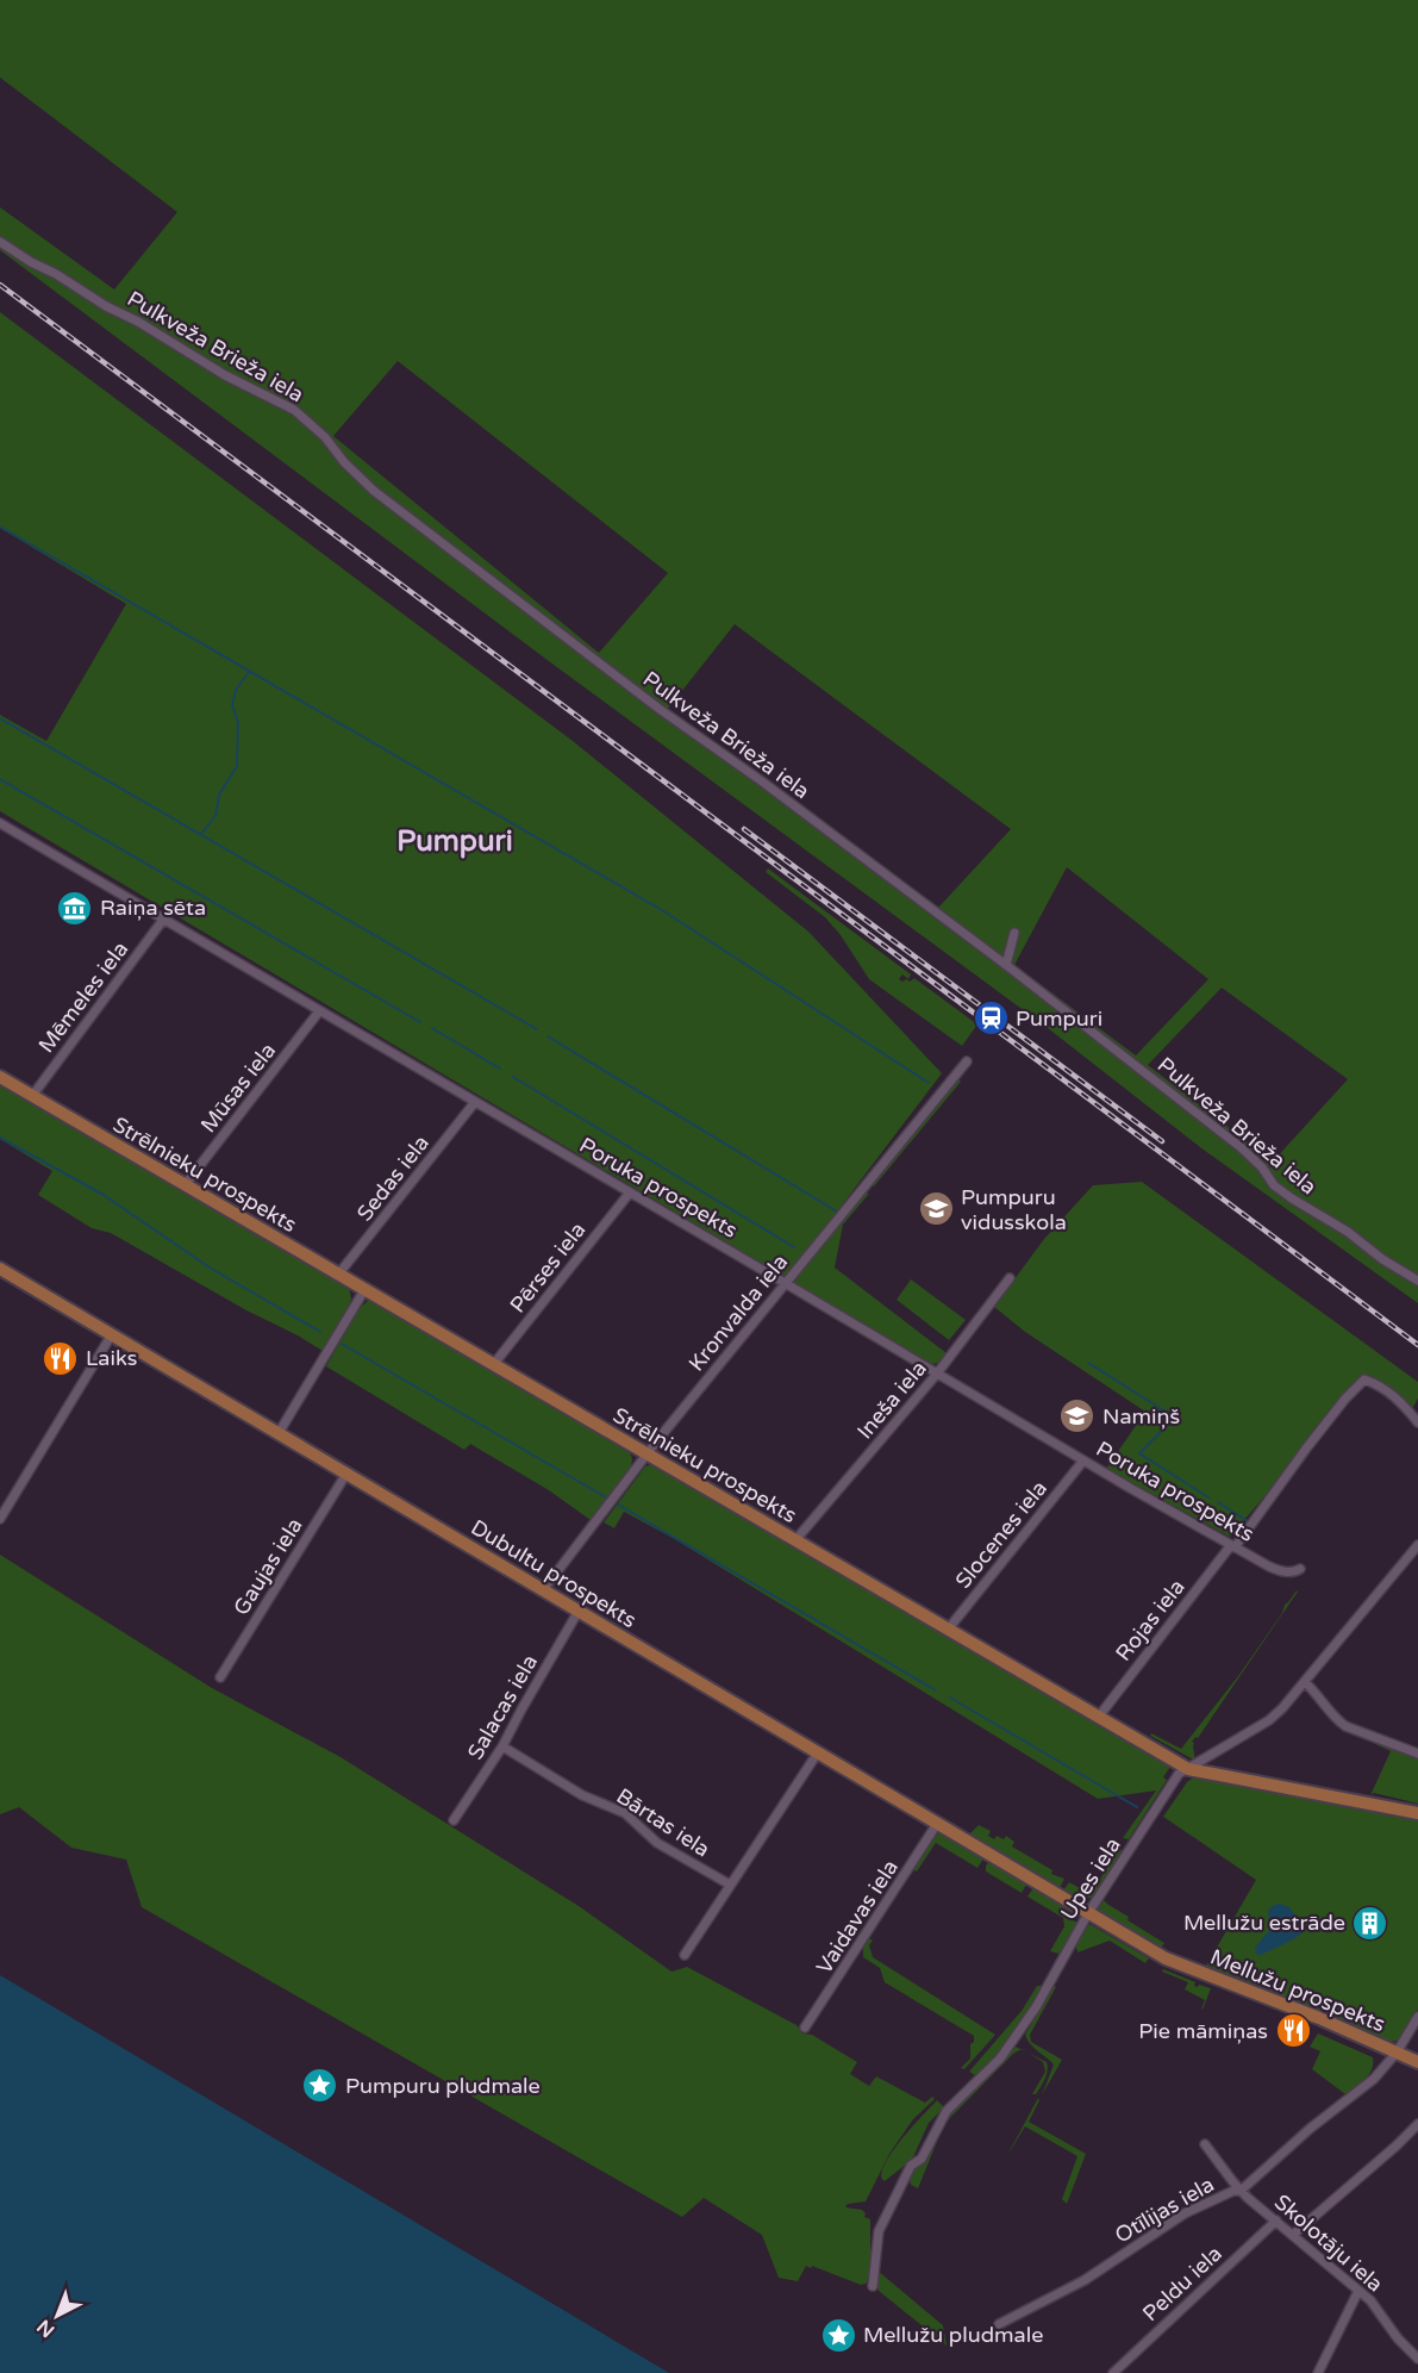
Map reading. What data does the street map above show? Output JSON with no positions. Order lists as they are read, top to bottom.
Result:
{
  "streets": {
    "main road": ["Strēlnieku prospekts", "Dubultu prospekts", "Mellužu prospekts"],
    "street": [
      "Pulkveža Brieža iela",
      "Mēmeles iela",
      "Mūsas iela",
      "Sedas iela",
      "Poruka prospekts",
      "Pērses iela",
      "Kronvalda iela",
      "Ineša iela",
      "Slocenes iela",
      "Gaujas iela",
      "Rojas iela",
      "Salacas iela",
      "Bārtas iela",
      "Upes iela",
      "Vaidavas iela",
      "Otīlijas iela",
      "Skolotāju iela",
      "Peldu iela"
    ]
  },
  "crossings": [
    ["Mēmeles iela", "Strēlnieku prospekts"],
    ["Mēmeles iela", "Poruka prospekts"],
    ["Mūsas iela", "Strēlnieku prospekts"],
    ["Mūsas iela", "Poruka prospekts"],
    ["Strēlnieku prospekts", "Sedas iela"],
    ["Strēlnieku prospekts", "Pērses iela"],
    ["Strēlnieku prospekts", "Kronvalda iela"],
    ["Strēlnieku prospekts", "Ineša iela"],
    ["Strēlnieku prospekts", "Slocenes iela"],
    ["Strēlnieku prospekts", "Rojas iela"],
    ["Strēlnieku prospekts", "Upes iela"],
    ["Sedas iela", "Poruka prospekts"],
    ["Poruka prospekts", "Pērses iela"],
    ["Poruka prospekts", "Kronvalda iela"],
    ["Poruka prospekts", "Ineša iela"],
    ["Poruka prospekts", "Slocenes iela"],
    ["Poruka prospekts", "Rojas iela"],
    ["Kronvalda iela", "Dubultu prospekts"],
    ["Gaujas iela", "Dubultu prospekts"],
    ["Dubultu prospekts", "Salacas iela"],
    ["Dubultu prospekts", "Upes iela"],
    ["Dubultu prospekts", "Vaidavas iela"],
    ["Dubultu prospekts", "Mellužu prospekts"],
    ["Salacas iela", "Bārtas iela"],
    ["Upes iela", "Mellužu prospekts"],
    ["Mellužu prospekts", "Otīlijas iela"],
    ["Otīlijas iela", "Skolotāju iela"],
    ["Skolotāju iela", "Peldu iela"]
  ],
  "districts": ["Pumpuri"],
  "places": {
    "museum": ["Raiņa sēta"],
    "station": ["Pumpuri"],
    "school or university": ["Pumpuru vidusskola", "Namiņš"],
    "restaurant": ["Laiks", "Pie māmiņas"],
    "building": ["Mellužu estrāde"],
    "place": ["Pumpuru pludmale", "Mellužu pludmale"]
  },
  "north": "bottom left"
}
